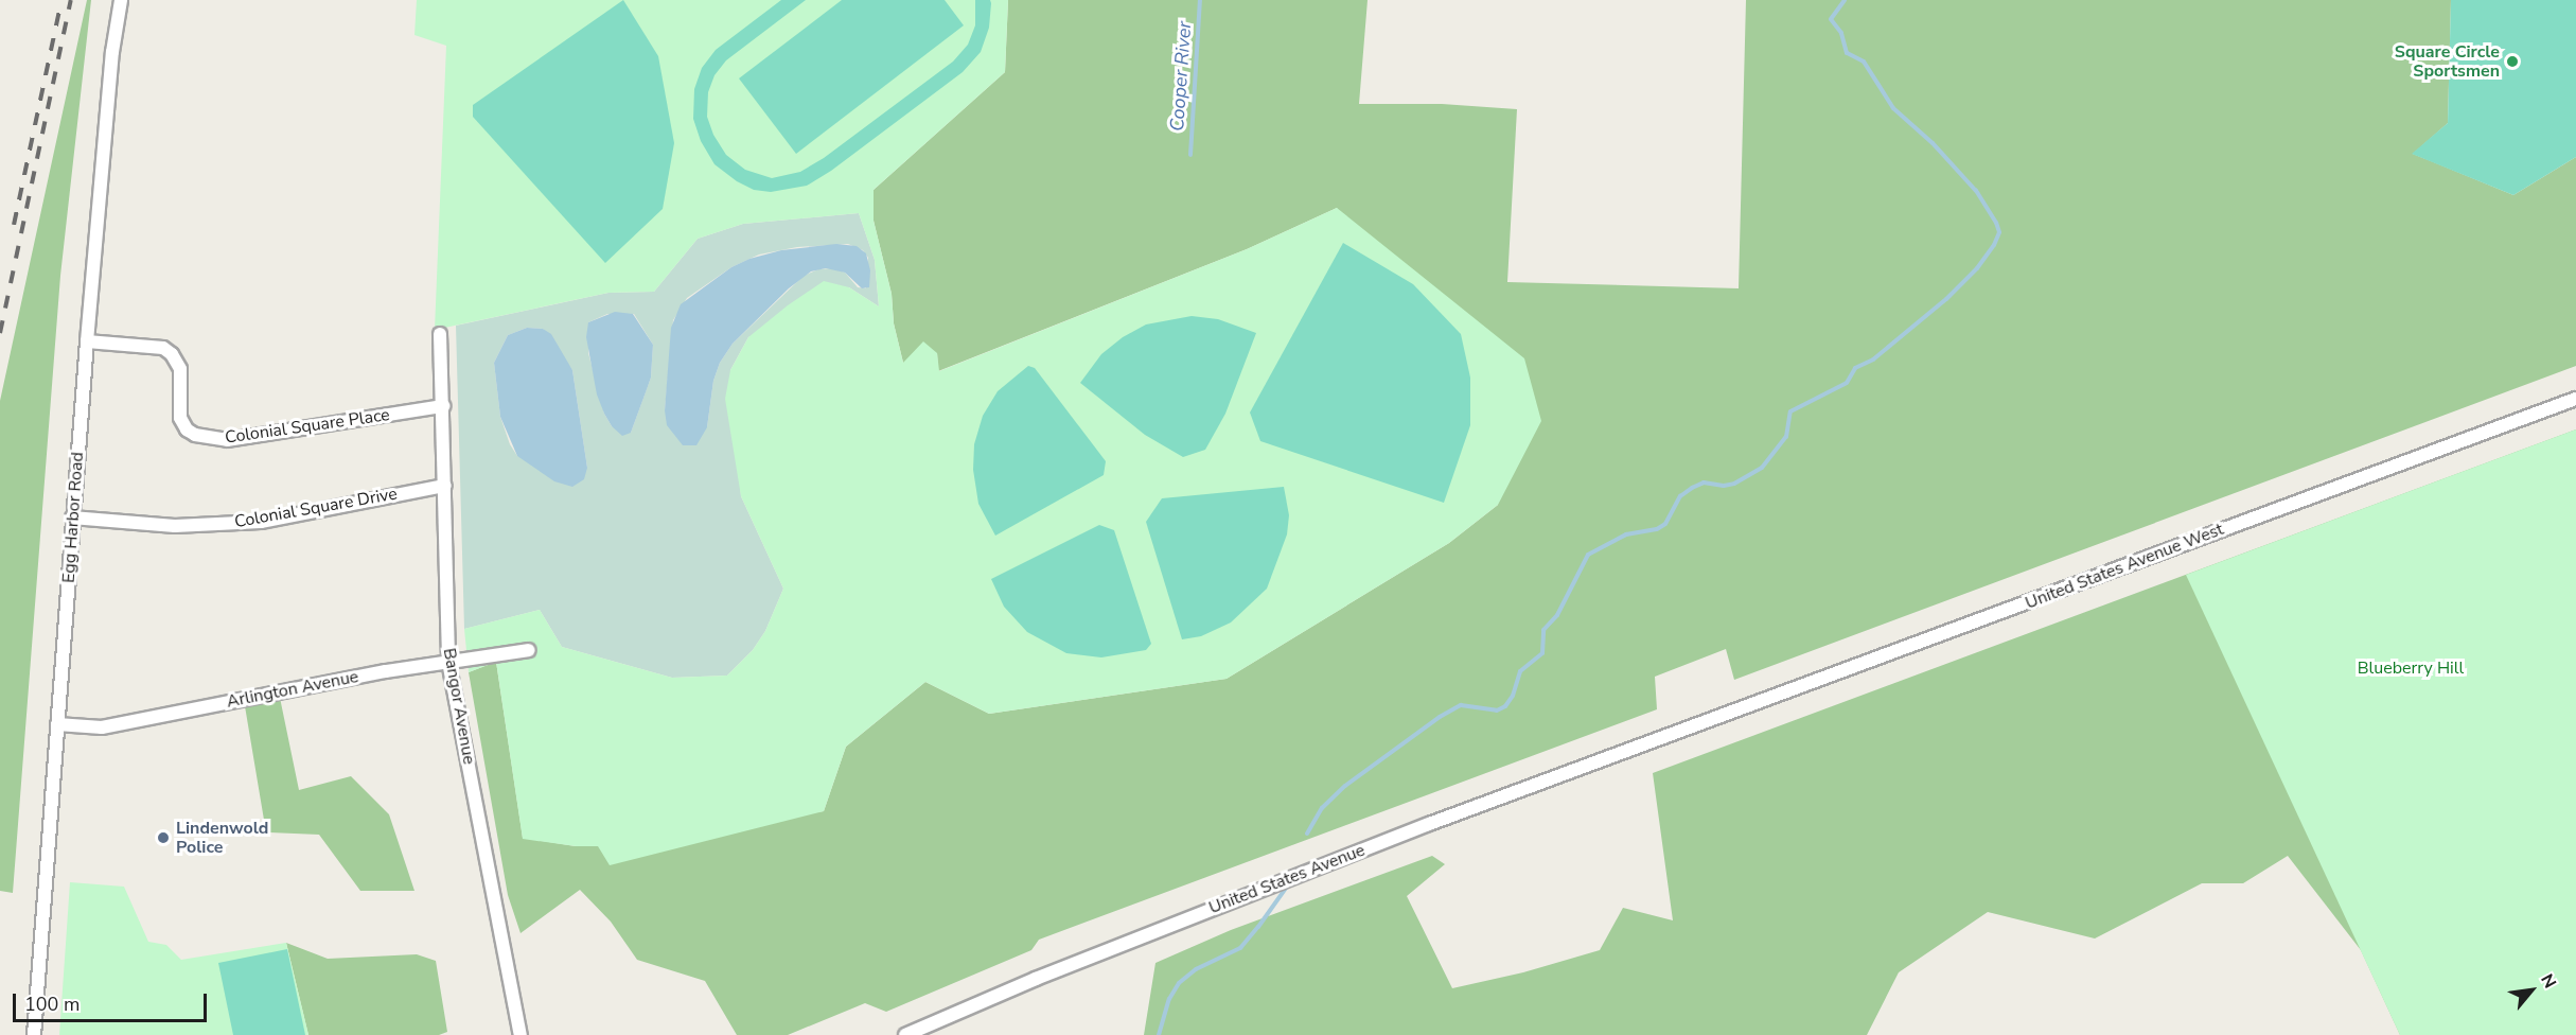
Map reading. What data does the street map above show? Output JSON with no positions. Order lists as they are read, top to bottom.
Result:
{
  "streets": {
    "street": [
      "Colonial Square Place",
      "Colonial Square Drive",
      "Egg Harbor Road",
      "United States Avenue West",
      "Arlington Avenue",
      "Bangor Avenue",
      "United States Avenue"
    ]
  },
  "crossings": [
    ["Colonial Square Place", "Egg Harbor Road"],
    ["Colonial Square Place", "Bangor Avenue"],
    ["Colonial Square Drive", "Egg Harbor Road"],
    ["Colonial Square Drive", "Bangor Avenue"],
    ["Egg Harbor Road", "Arlington Avenue"],
    ["United States Avenue West", "United States Avenue"],
    ["Arlington Avenue", "Bangor Avenue"]
  ],
  "water": ["Cooper River"],
  "parks": ["Blueberry Hill"],
  "places": ["Square Circle Sportsmen", "Lindenwold Police"],
  "scale_bar": "100 m",
  "north": "top right"
}
